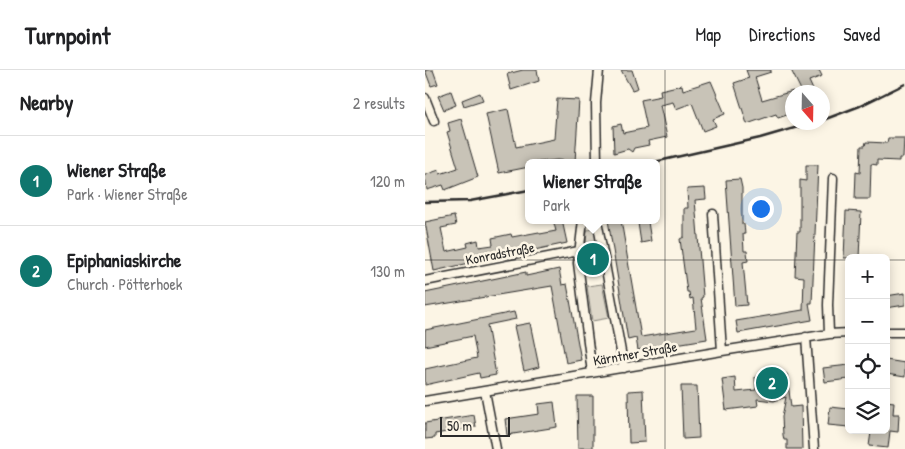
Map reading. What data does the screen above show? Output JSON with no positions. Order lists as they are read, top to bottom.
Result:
{
  "streets": {
    "street": ["Konradstraße", "Kärntner Straße"]
  },
  "scale_bar": "50 m",
  "north": "bottom",
  "page": {
    "header": "Turnpoint",
    "nav": ["Map", "Directions", "Saved"],
    "heading": ["Nearby", "2 results"],
    "list": [
      {
        "mark": "1",
        "name": "Wiener Straße",
        "note": "Park · Wiener Straße",
        "value": "120 m"
      },
      {
        "mark": "2",
        "name": "Epiphaniaskirche",
        "note": "Church · Pötterhoek",
        "value": "130 m"
      }
    ],
    "popup": ["Wiener Straße", "Park"],
    "pins": ["1", "2"],
    "map_buttons": ["+", "−"],
    "scale": "50 m"
  }
}
